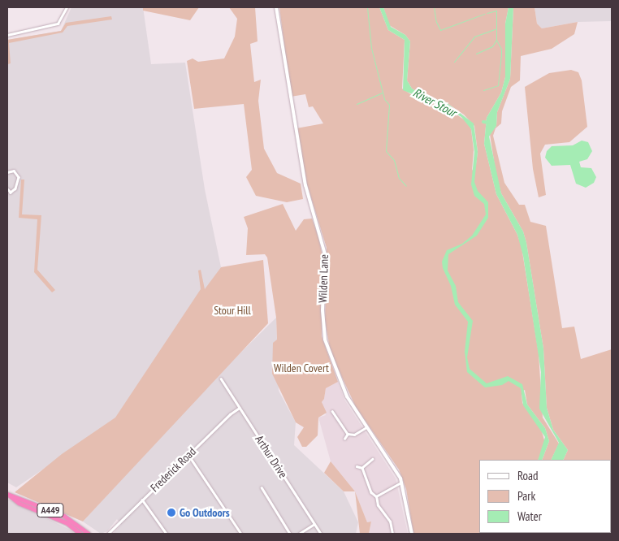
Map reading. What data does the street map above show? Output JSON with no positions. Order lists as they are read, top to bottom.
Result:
{
  "streets": {
    "highway": ["A449"],
    "street": ["Wilden Lane", "Arthur Drive", "Frederick Road"]
  },
  "crossings": [
    ["Arthur Drive", "Frederick Road"]
  ],
  "water": ["River Stour"],
  "parks": ["Stour Hill", "Wilden Covert"],
  "places": ["Go Outdoors"],
  "legend": ["Road", "Park", "Water"]
}
